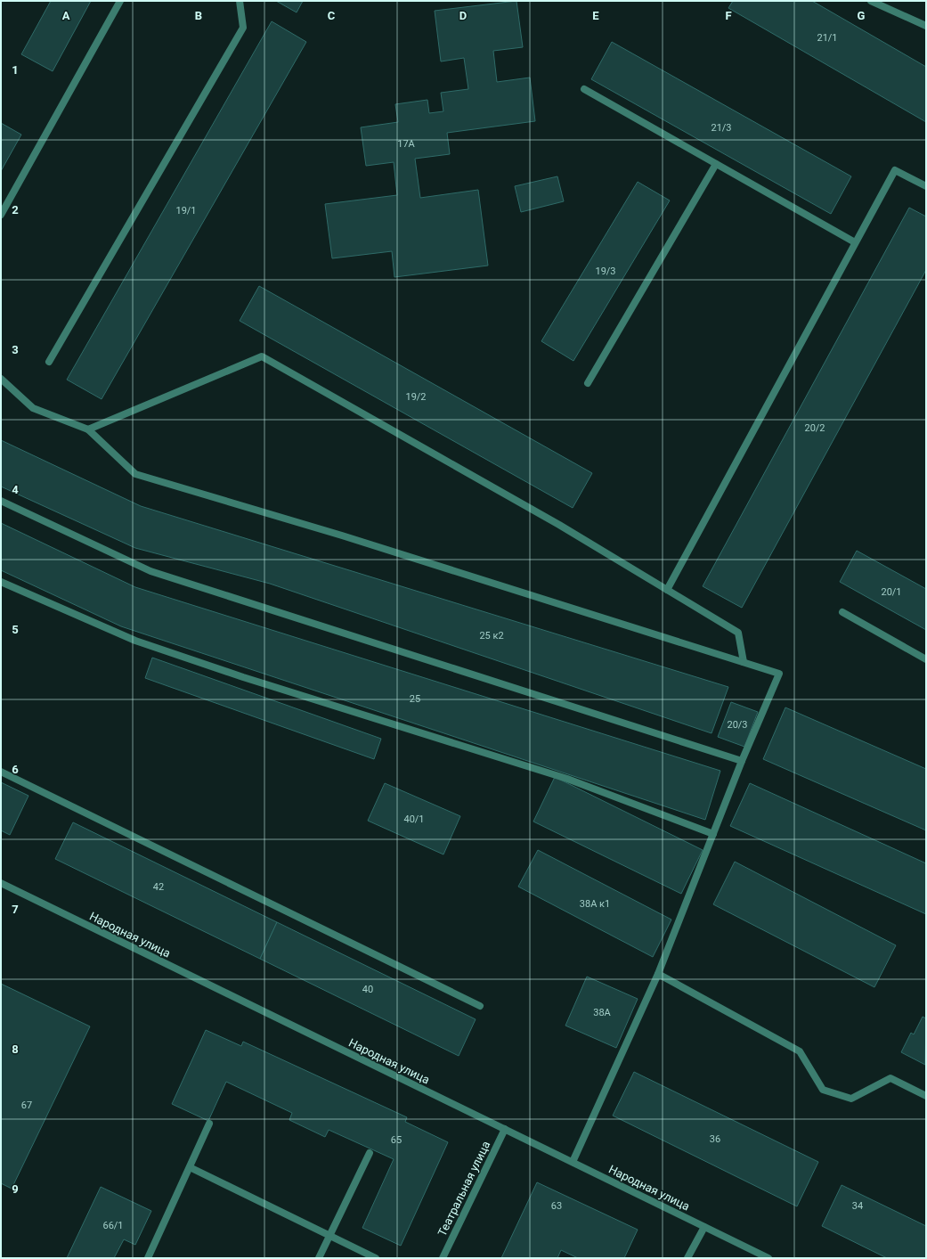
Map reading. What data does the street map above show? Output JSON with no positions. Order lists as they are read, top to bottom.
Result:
{
  "streets": {
    "street": ["Народная улица", "Театральная улица"]
  },
  "crossings": [
    ["Народная улица", "Театральная улица"]
  ],
  "house_numbers": [
    "21/1",
    "21/3",
    "17А",
    "19/1",
    "19/3",
    "19/2",
    "20/2",
    "20/1",
    "25 к2",
    "25",
    "20/3",
    "40/1",
    "42",
    "38А к1",
    "40",
    "38А",
    "67",
    "36",
    "65",
    "63",
    "34",
    "66/1"
  ],
  "grid": {
    "columns": [
      "A",
      "B",
      "C",
      "D",
      "E",
      "F",
      "G"
    ],
    "rows": [
      "1",
      "2",
      "3",
      "4",
      "5",
      "6",
      "7",
      "8",
      "9"
    ]
  }
}
